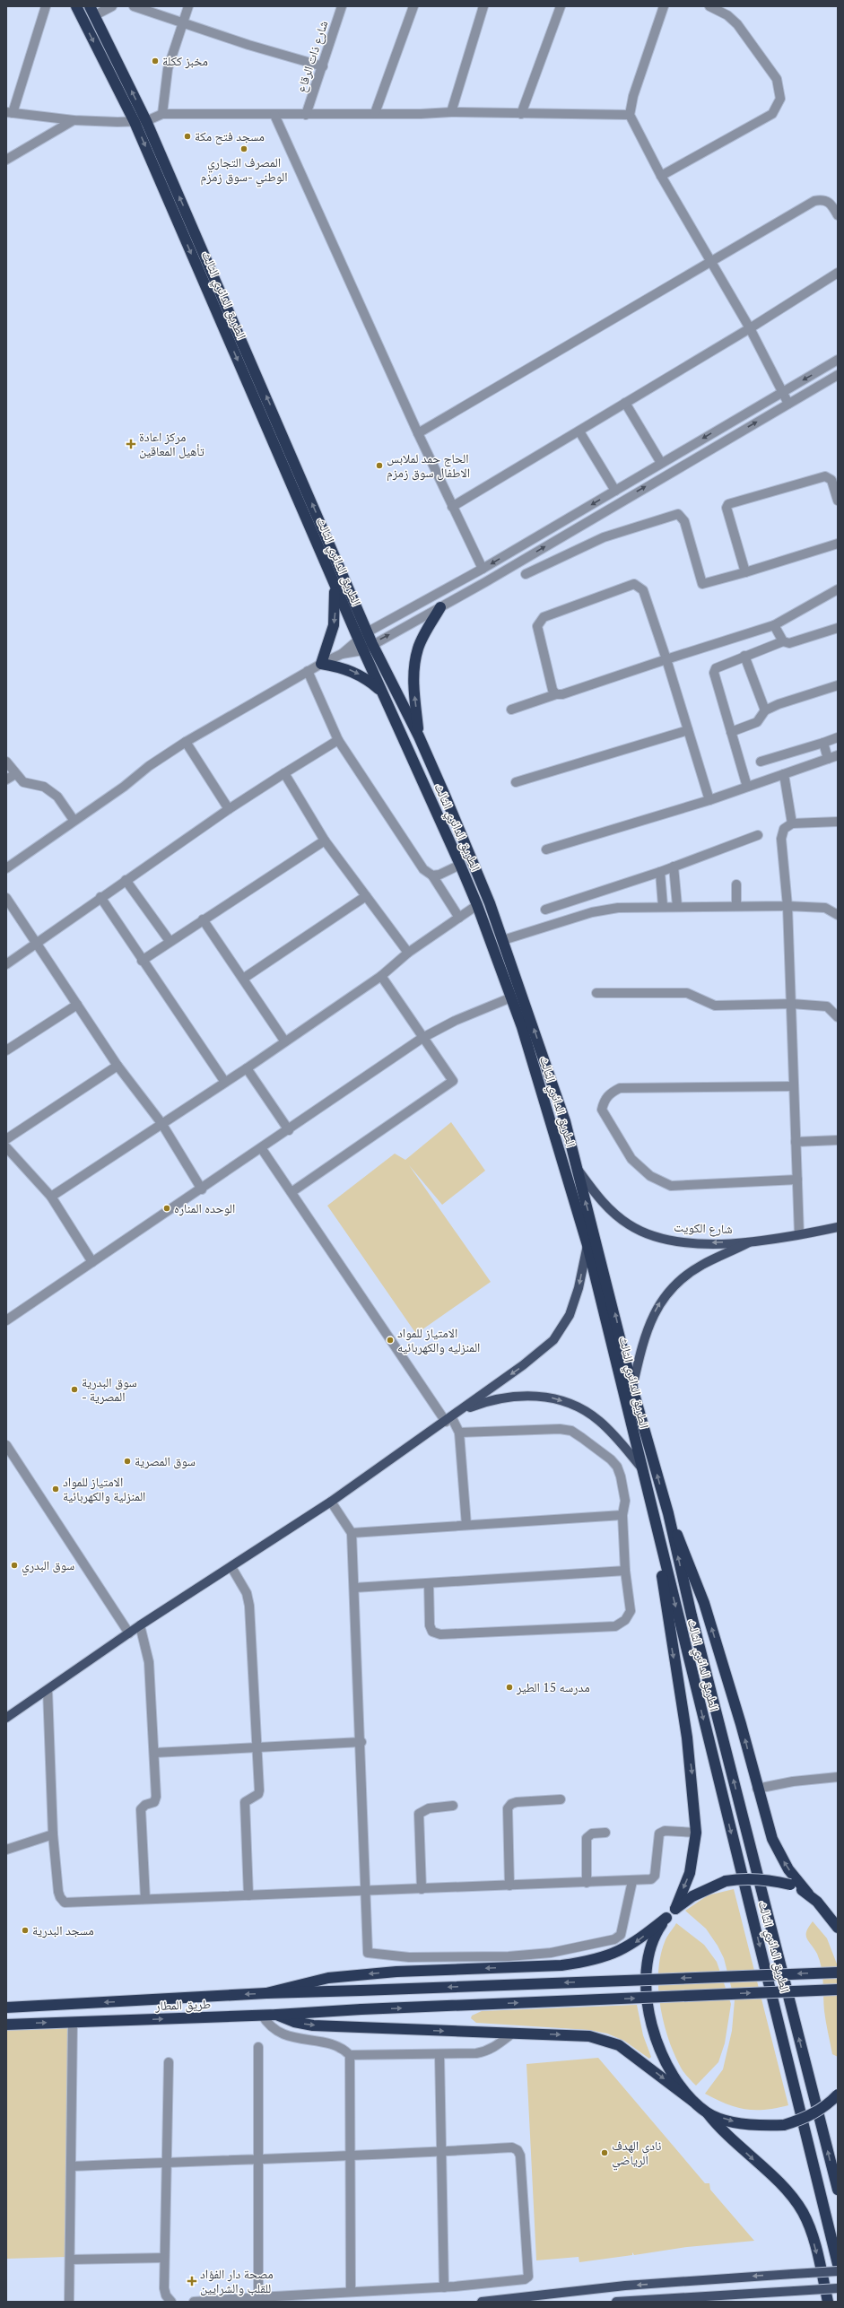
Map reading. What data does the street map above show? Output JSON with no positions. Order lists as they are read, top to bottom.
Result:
{
  "streets": {
    "highway": ["الطريق الدائري الثالث", "طريق المطار"],
    "main road": ["شارع الكويت"],
    "street": ["شارع ذات الرقاع"]
  },
  "crossings": [
    ["الطريق الدائري الثالث", "شارع الكويت"]
  ],
  "places": {
    "other": [
      "مخبز ككلة",
      "مسجد فتح مكة",
      "المصرف التجاري الوطني -سوق زمزم",
      "الحاج حمد لملابس الاطفال سوق زمزم",
      "الوحده المناره",
      "الامتياز للمواد المنزليه والكهربائيه",
      "سوق البدرية - المصرية",
      "سوق المصرية",
      "الامتياز للمواد المنزلية والكهربائية",
      "سوق البدري",
      "مدرسه 15 الطير",
      "مسجد البدرية",
      "نادي الهدف الرياضي"
    ],
    "health": ["مركز اعادة تأهيل المعاقين", "مصحة دار الفؤاد للقلب والشرايين"]
  }
}
